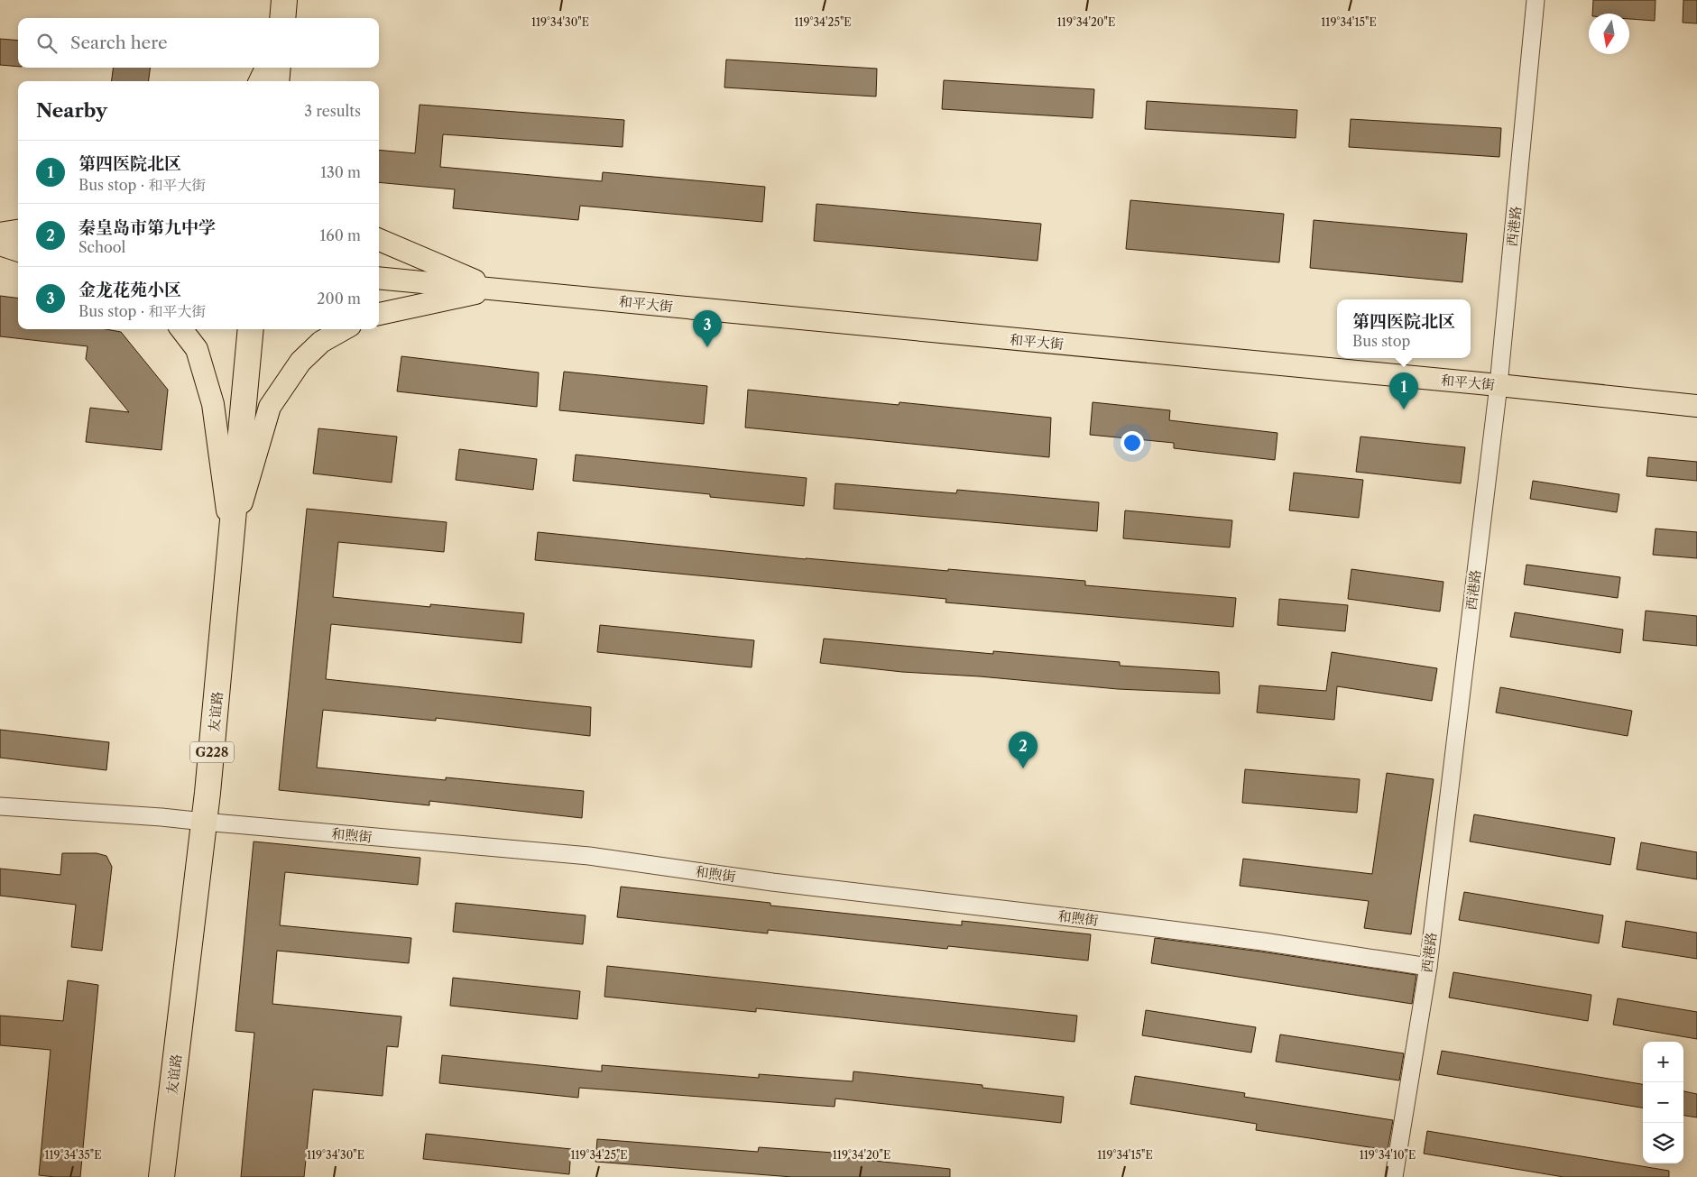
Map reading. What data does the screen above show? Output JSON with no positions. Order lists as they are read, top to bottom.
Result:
{
  "streets": {
    "highway": ["友谊路", "G228"],
    "main road": ["和平大街"],
    "street": ["西港路", "和煦街"]
  },
  "crossings": [
    ["西港路", "和平大街"],
    ["西港路", "和煦街"],
    ["友谊路", "和煦街"]
  ],
  "north": "bottom",
  "page": {
    "search": "Search here",
    "heading": ["Nearby", "3 results"],
    "list": [
      {
        "mark": "1",
        "name": "第四医院北区",
        "note": "Bus stop · 和平大街",
        "value": "130 m"
      },
      {
        "mark": "2",
        "name": "秦皇岛市第九中学",
        "note": "School",
        "value": "160 m"
      },
      {
        "mark": "3",
        "name": "金龙花苑小区",
        "note": "Bus stop · 和平大街",
        "value": "200 m"
      }
    ],
    "popup": ["第四医院北区", "Bus stop"],
    "pins": ["3", "1", "2"],
    "map_buttons": ["+", "−"]
  },
  "coordinates": [
    "119°34'30\"E",
    "119°34'20\"E",
    "119°34'15\"E",
    "119°34'25\"E",
    "119°34'35\"E",
    "119°34'10\"E"
  ]
}
